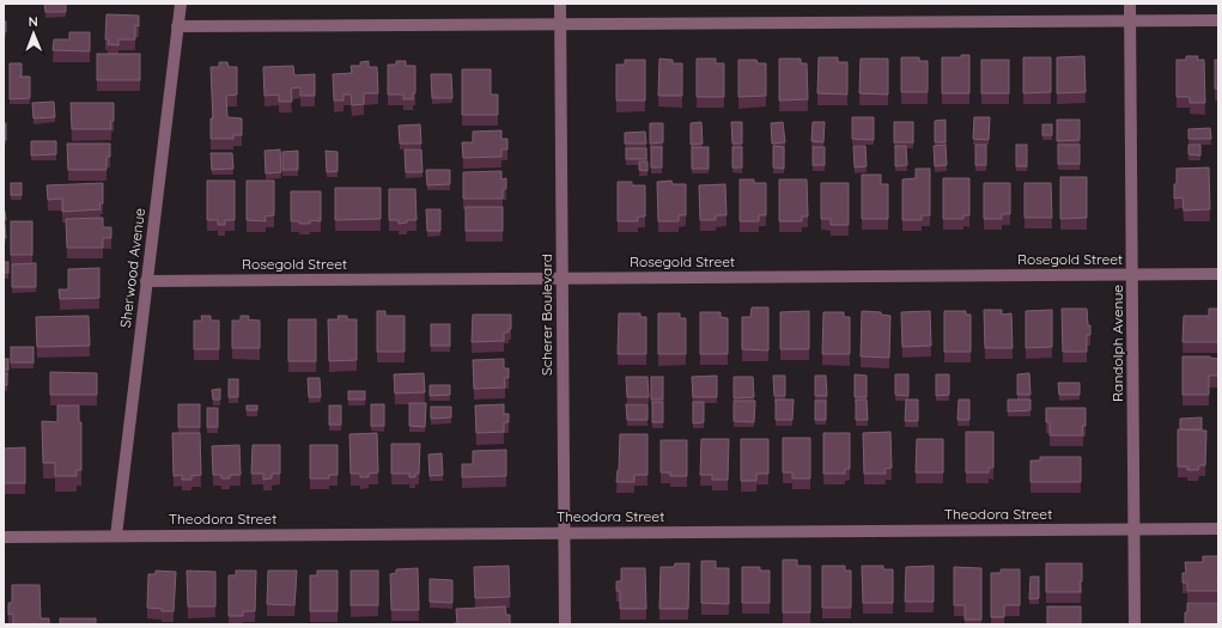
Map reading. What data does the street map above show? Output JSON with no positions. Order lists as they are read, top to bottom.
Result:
{
  "streets": {
    "street": [
      "Rosegold Street",
      "Sherwood Avenue",
      "Scherer Boulevard",
      "Randolph Avenue",
      "Theodora Street"
    ]
  },
  "crossings": [
    ["Rosegold Street", "Sherwood Avenue"],
    ["Rosegold Street", "Scherer Boulevard"],
    ["Rosegold Street", "Randolph Avenue"],
    ["Sherwood Avenue", "Theodora Street"],
    ["Scherer Boulevard", "Theodora Street"],
    ["Randolph Avenue", "Theodora Street"]
  ],
  "north": "top"
}
